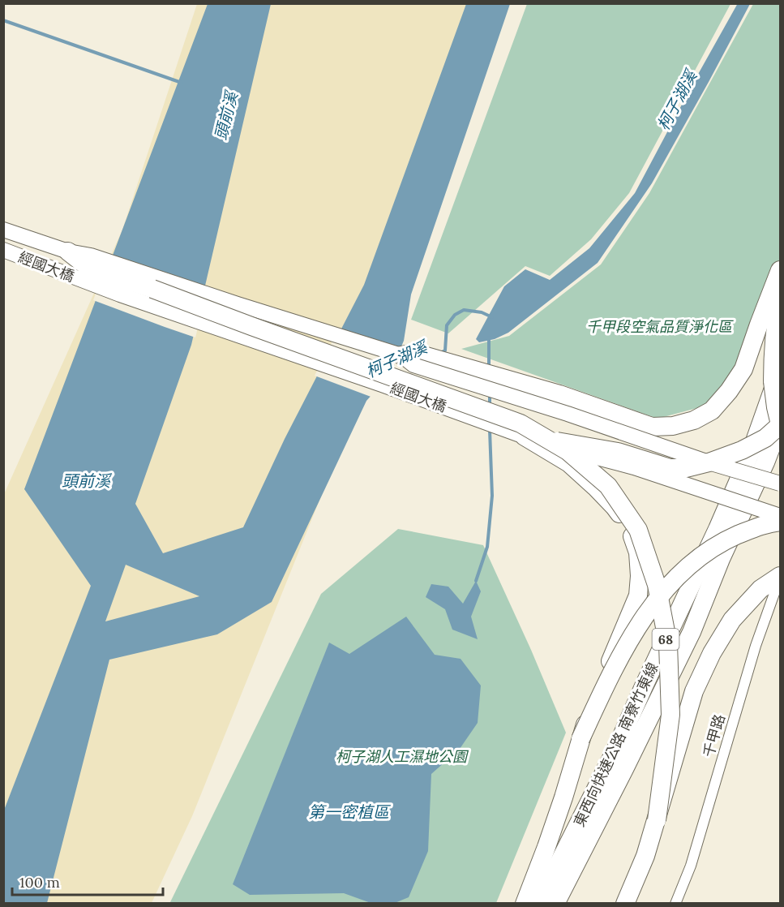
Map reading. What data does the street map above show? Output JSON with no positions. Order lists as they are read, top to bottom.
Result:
{
  "streets": {
    "highway": ["68", "東西向快速公路 南寮竹東線"],
    "main road": ["經國大橋"],
    "street": ["千甲路"]
  },
  "water": ["柯子湖溪", "頭前溪", "第一密植區"],
  "parks": ["千甲段空氣品質淨化區", "柯子湖人工濕地公園"],
  "scale_bar": "100 m"
}
